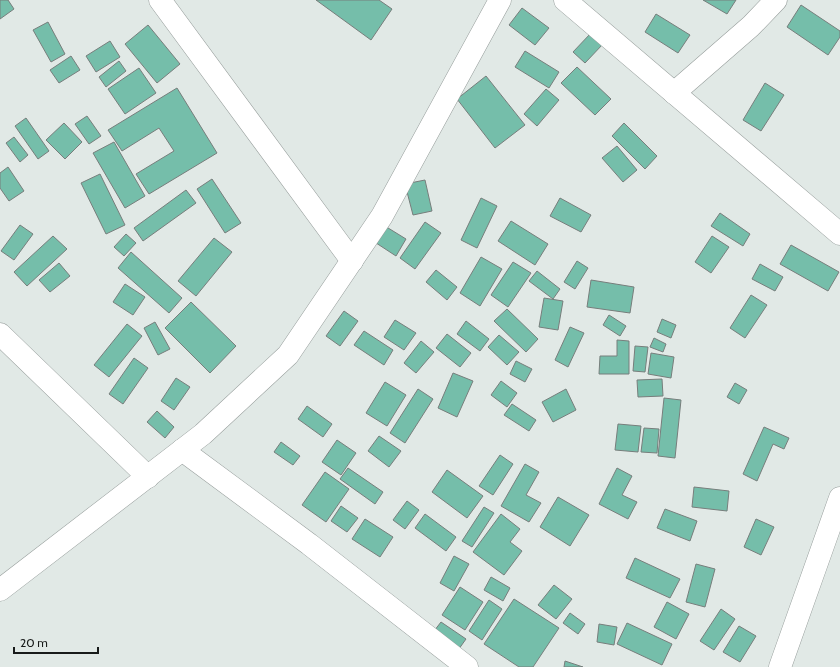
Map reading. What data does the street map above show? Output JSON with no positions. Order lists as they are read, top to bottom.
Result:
{
  "scale_bar": "20 m"
}
